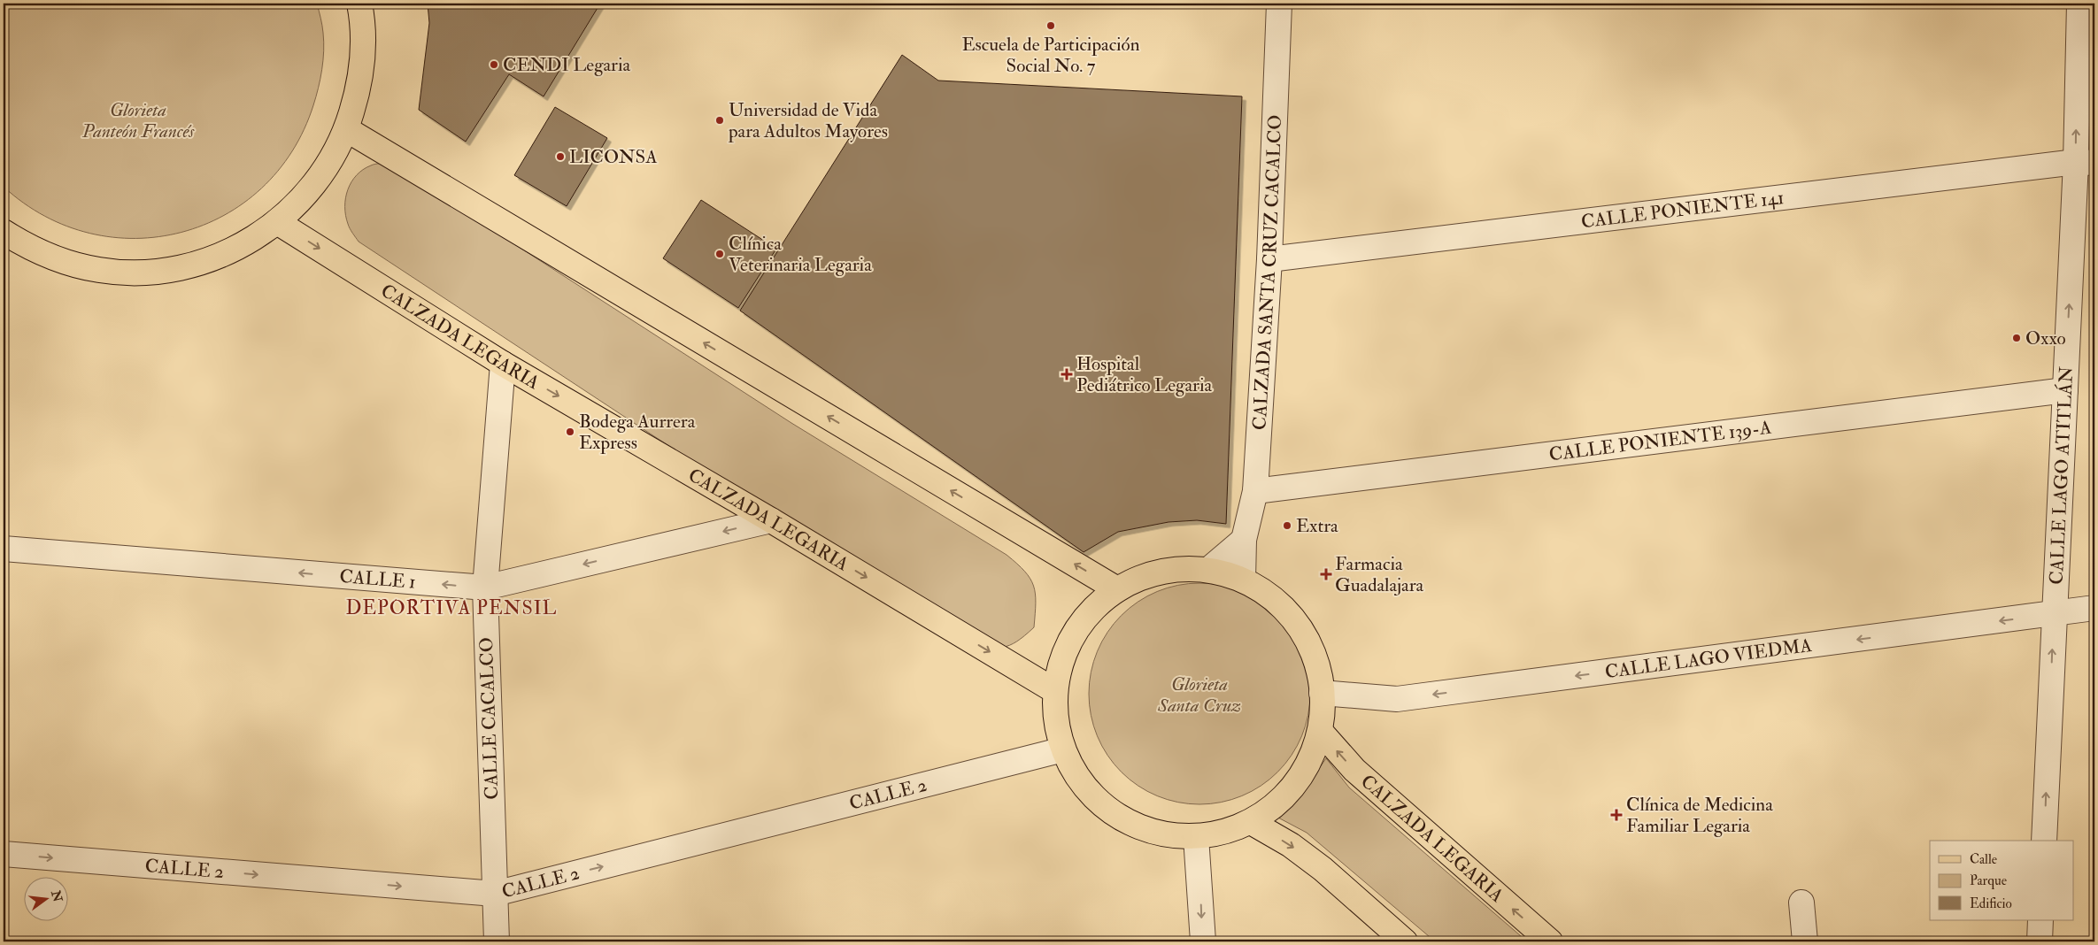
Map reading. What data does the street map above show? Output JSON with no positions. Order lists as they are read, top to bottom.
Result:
{
  "streets": {
    "main road": ["CALZADA LEGARIA"],
    "street": [
      "CALLE PONIENTE 141",
      "CALZADA SANTA CRUZ CACALCO",
      "CALLE PONIENTE 139-A",
      "CALLE LAGO ATITLÁN",
      "CALLE 1",
      "CALLE LAGO VIEDMA",
      "CALLE CACALCO",
      "CALLE 2"
    ]
  },
  "crossings": [
    ["CALLE PONIENTE 141", "CALZADA SANTA CRUZ CACALCO"],
    ["CALLE PONIENTE 141", "CALLE LAGO ATITLÁN"],
    ["CALZADA SANTA CRUZ CACALCO", "CALLE PONIENTE 139-A"],
    ["CALZADA LEGARIA", "CALLE 1"],
    ["CALZADA LEGARIA", "CALLE CACALCO"],
    ["CALLE PONIENTE 139-A", "CALLE LAGO ATITLÁN"],
    ["CALLE LAGO ATITLÁN", "CALLE LAGO VIEDMA"],
    ["CALLE 1", "CALLE CACALCO"],
    ["CALLE CACALCO", "CALLE 2"]
  ],
  "one_way": [
    "CALLE LAGO ATITLÁN",
    "CALLE 1",
    "CALLE LAGO VIEDMA",
    "CALLE 2"
  ],
  "districts": ["DEPORTIVA PENSIL"],
  "parks": ["Glorieta Panteón Francés", "Glorieta Santa Cruz"],
  "places": {
    "other": [
      "Escuela de Participación Social No. 7",
      "CENDI Legaria",
      "Universidad de Vida para Adultos Mayores",
      "LICONSA",
      "Clínica Veterinaria Legaria",
      "Oxxo",
      "Bodega Aurrera Express",
      "Extra"
    ],
    "health": ["Hospital Pediátrico Legaria", "Farmacia Guadalajara", "Clínica de Medicina Familiar Legaria"]
  },
  "legend": ["Calle", "Parque", "Edificio"],
  "north": "right"
}
